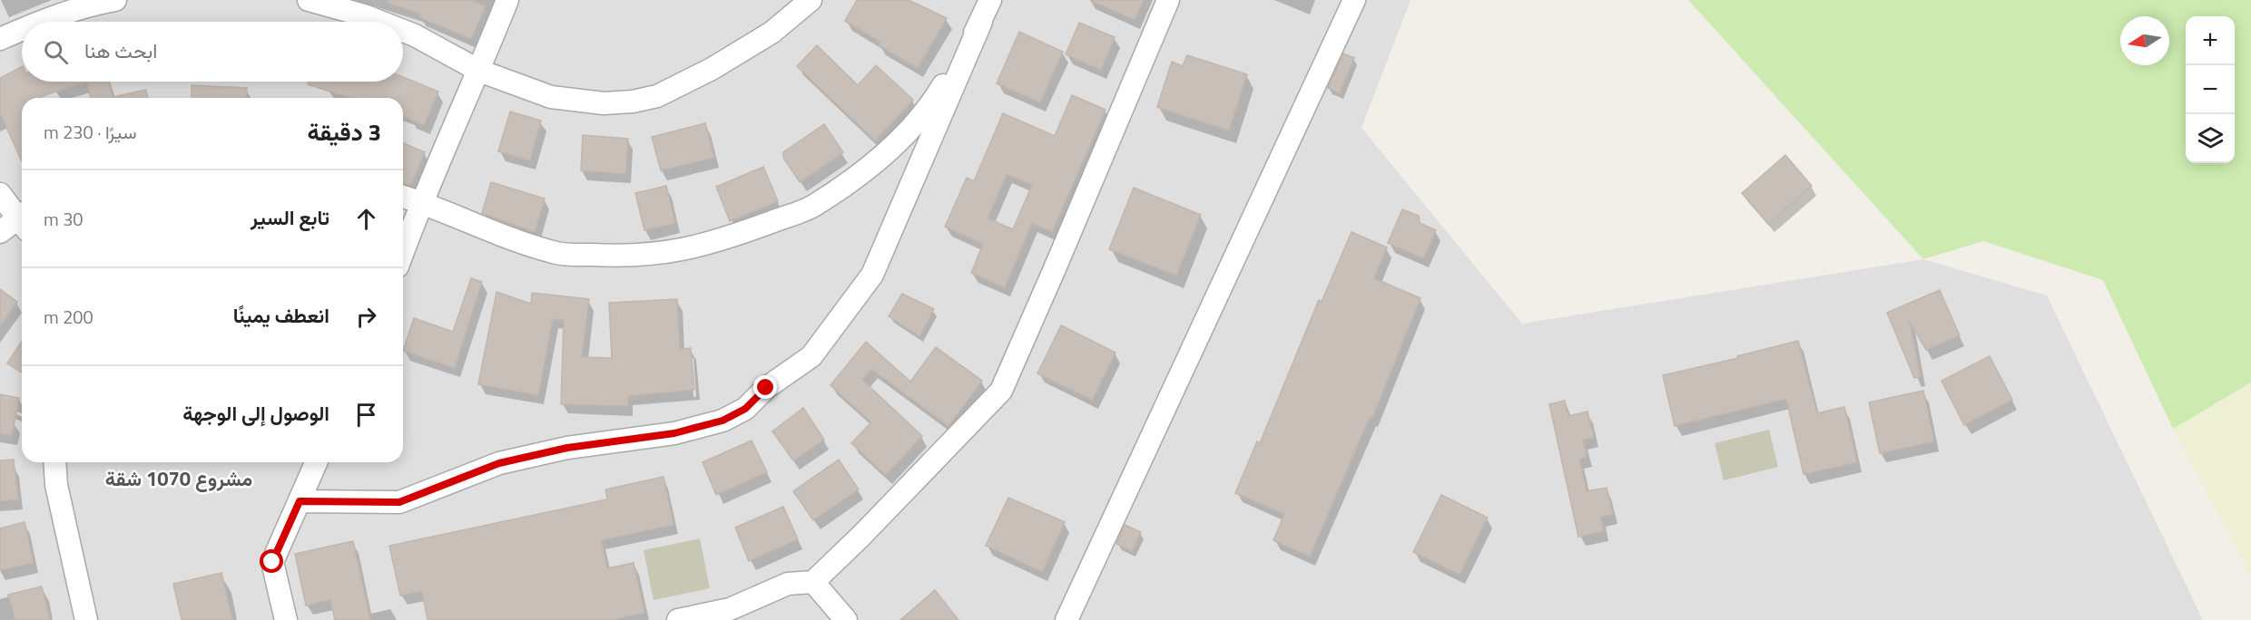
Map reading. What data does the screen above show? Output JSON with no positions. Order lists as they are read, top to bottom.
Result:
{
  "districts": ["مشروع 1070 شقة"],
  "north": "left",
  "page": {
    "map_buttons": ["+", "−"],
    "search": "ابحث هنا",
    "heading": ["3 دقيقة", "سيرًا · 230 m"],
    "list": [
      ["تابع السير", "30 m"],
      ["انعطف يمينًا", "200 m"],
      "الوصول إلى الوجهة"
    ]
  }
}
